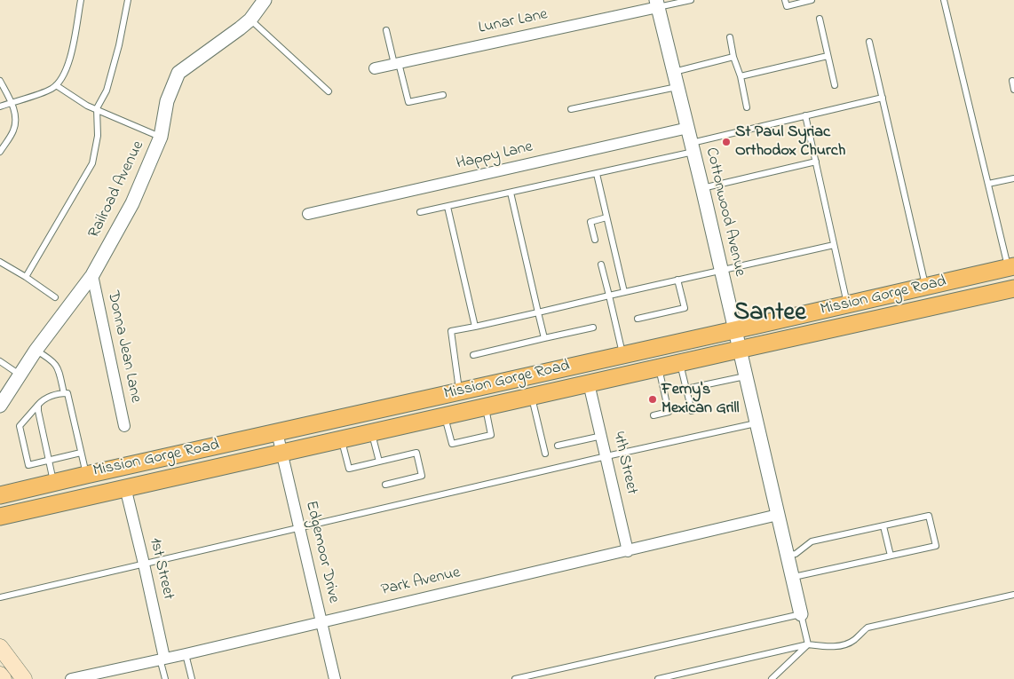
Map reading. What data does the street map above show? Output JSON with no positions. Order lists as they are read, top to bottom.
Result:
{
  "streets": {
    "main road": ["Mission Gorge Road"],
    "street": [
      "Lunar Lane",
      "Happy Lane",
      "Railroad Avenue",
      "Cottonwood Avenue",
      "Donna Jean Lane",
      "4th Street",
      "Edgemoor Drive",
      "1st Street",
      "Park Avenue"
    ]
  },
  "crossings": [
    ["Lunar Lane", "Cottonwood Avenue"],
    ["Happy Lane", "Cottonwood Avenue"],
    ["Railroad Avenue", "Donna Jean Lane"],
    ["Cottonwood Avenue", "Mission Gorge Road"],
    ["Cottonwood Avenue", "Park Avenue"],
    ["Mission Gorge Road", "4th Street"],
    ["Mission Gorge Road", "Edgemoor Drive"],
    ["Mission Gorge Road", "1st Street"],
    ["4th Street", "Park Avenue"],
    ["Edgemoor Drive", "Park Avenue"],
    ["1st Street", "Park Avenue"]
  ],
  "districts": ["Santee"],
  "places": ["St Paul Syriac Orthodox Church", "Ferny's Mexican Grill"]
}
